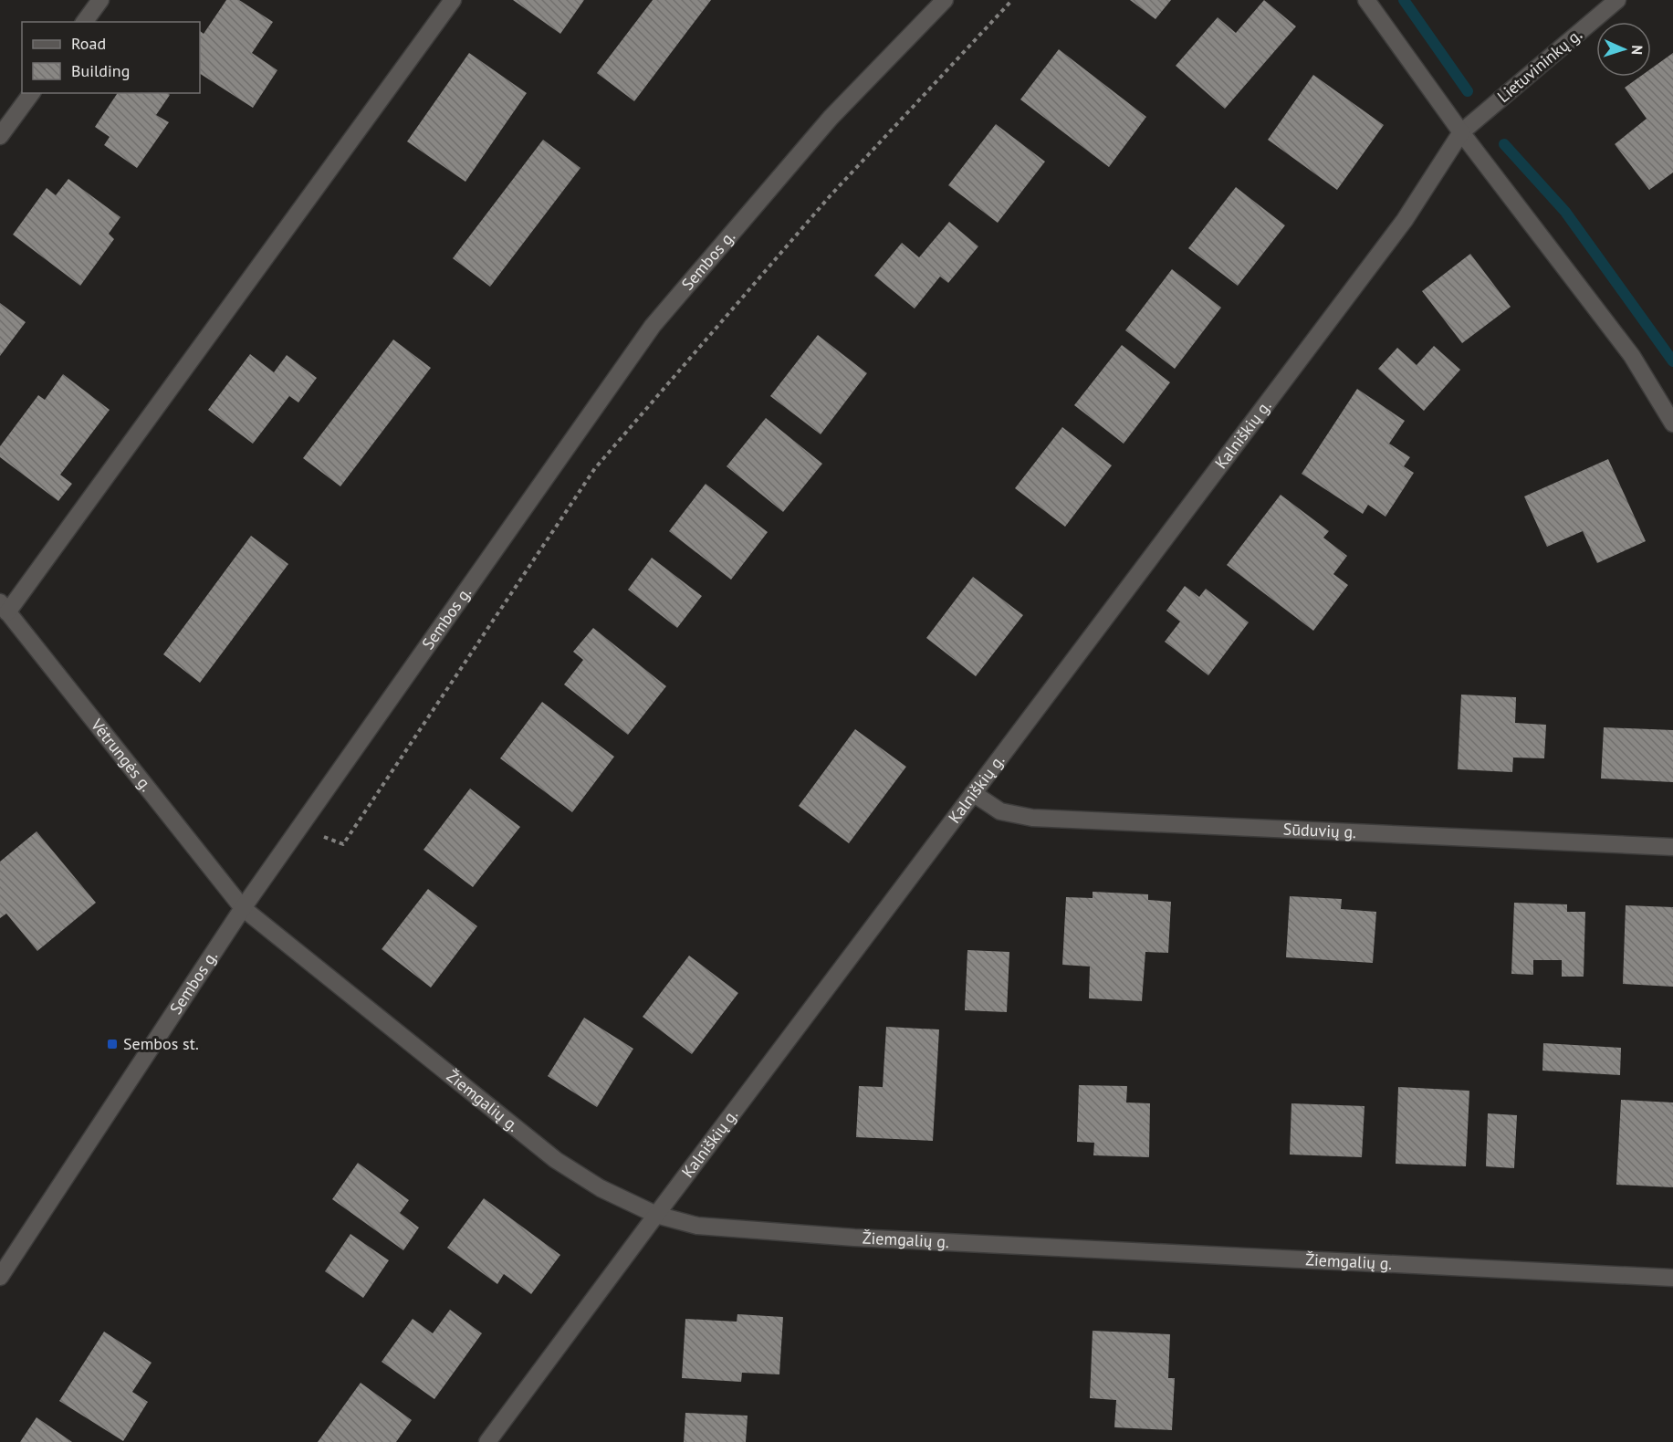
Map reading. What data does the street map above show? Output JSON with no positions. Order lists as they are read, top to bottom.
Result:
{
  "streets": {
    "street": [
      "Lietuvininkų g.",
      "Sembos g.",
      "Kalniškių g.",
      "Vėtrungės g.",
      "Sūduvių g.",
      "Žiemgalių g."
    ]
  },
  "crossings": [
    ["Lietuvininkų g.", "Kalniškių g."],
    ["Sembos g.", "Vėtrungės g."],
    ["Sembos g.", "Žiemgalių g."],
    ["Kalniškių g.", "Sūduvių g."],
    ["Kalniškių g.", "Žiemgalių g."],
    ["Vėtrungės g.", "Žiemgalių g."]
  ],
  "places": {
    "transit": ["Sembos st."]
  },
  "legend": ["Road", "Building"],
  "north": "right"
}
